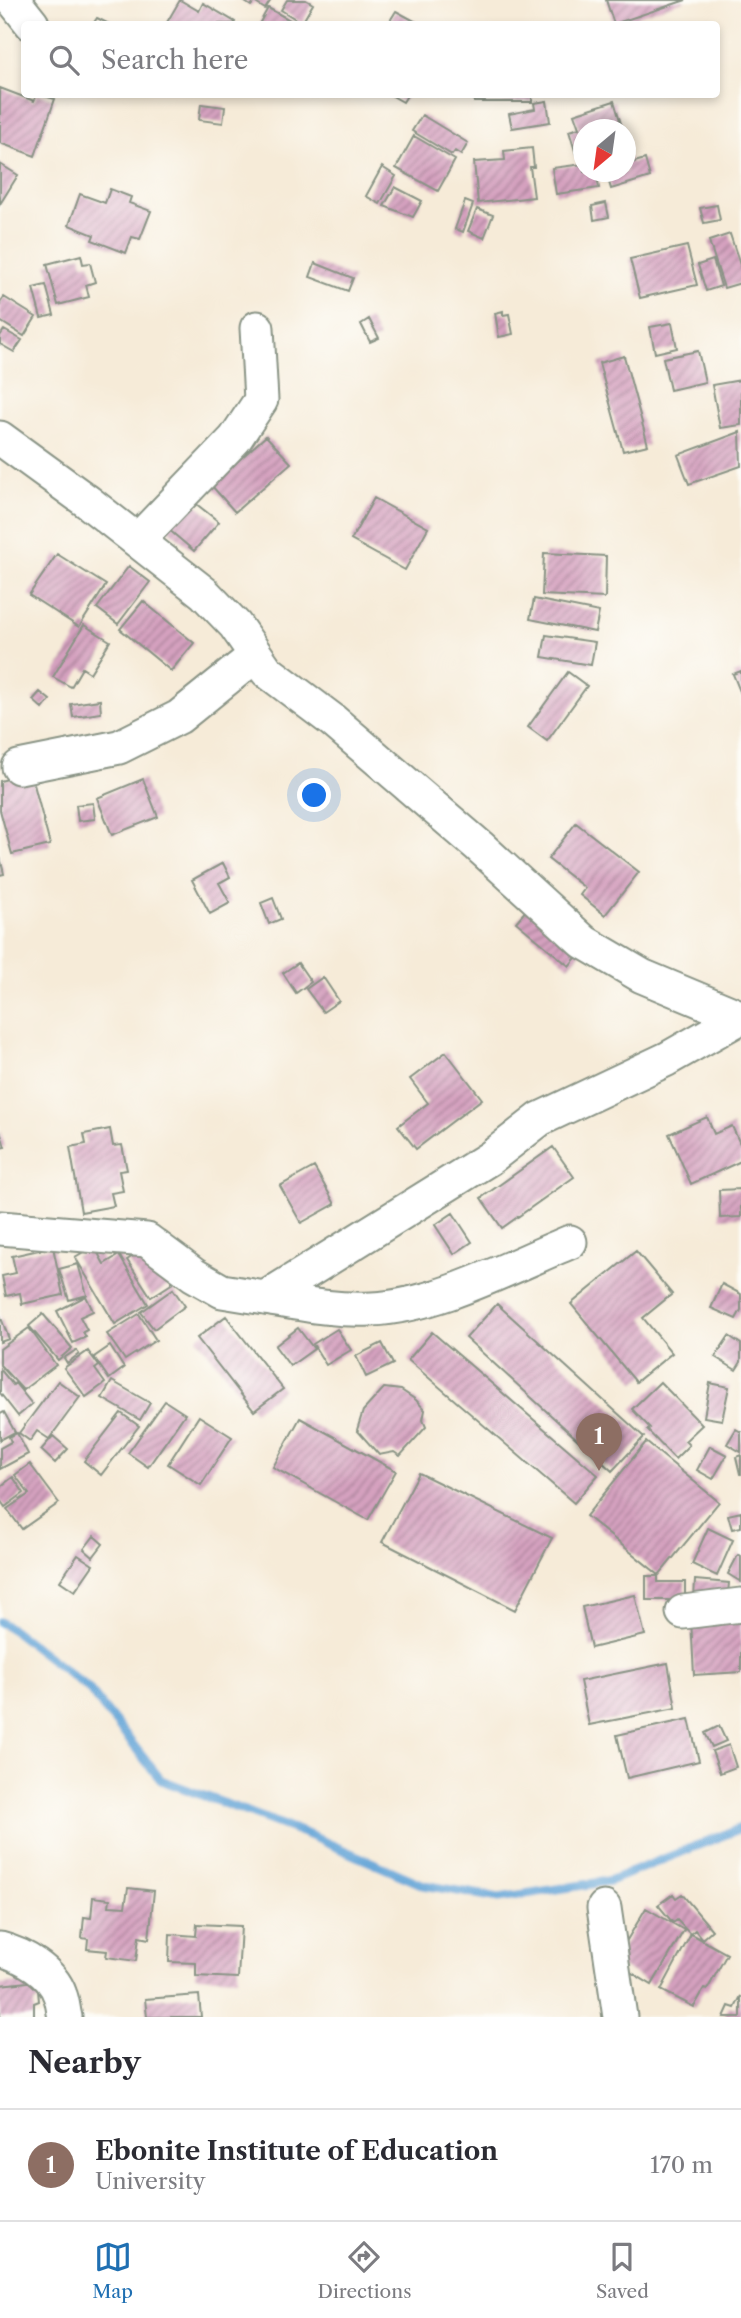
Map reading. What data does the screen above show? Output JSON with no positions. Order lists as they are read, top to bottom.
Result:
{
  "north": "bottom left",
  "page": {
    "search": "Search here",
    "pins": "1",
    "heading": "Nearby",
    "list": [
      {
        "mark": "1",
        "name": "Ebonite Institute of Education",
        "note": "University",
        "value": "170 m"
      }
    ],
    "nav": ["Map", "Directions", "Saved"]
  }
}
